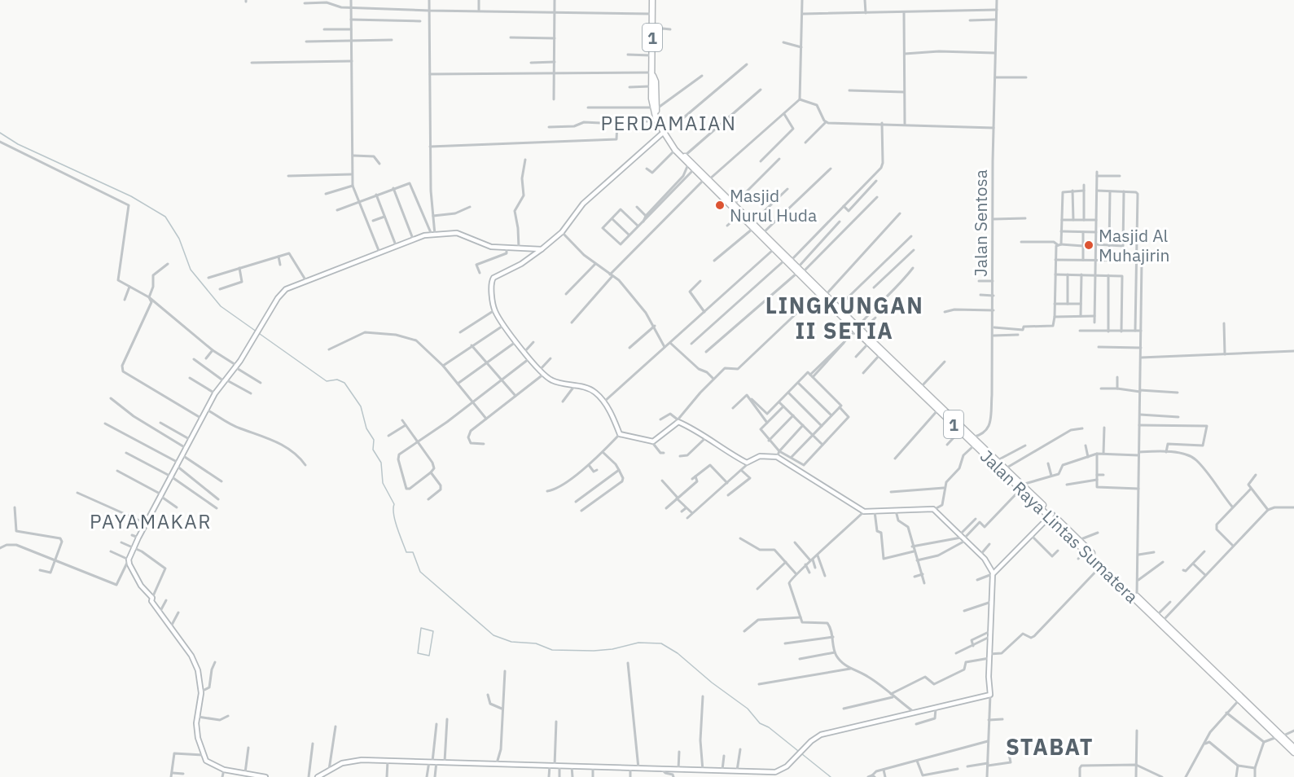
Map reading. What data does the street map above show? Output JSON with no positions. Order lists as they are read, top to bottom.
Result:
{
  "streets": {
    "highway": ["1", "Jalan Raya Lintas Sumatera"],
    "street": ["Jalan Sentosa"]
  },
  "crossings": [
    ["Jalan Sentosa", "Jalan Raya Lintas Sumatera"]
  ],
  "districts": [
    "PERDAMAIAN",
    "LINGKUNGAN II SETIA",
    "PAYAMAKAR",
    "STABAT"
  ],
  "places": ["Masjid Nurul Huda", "Masjid Al Muhajirin"]
}
